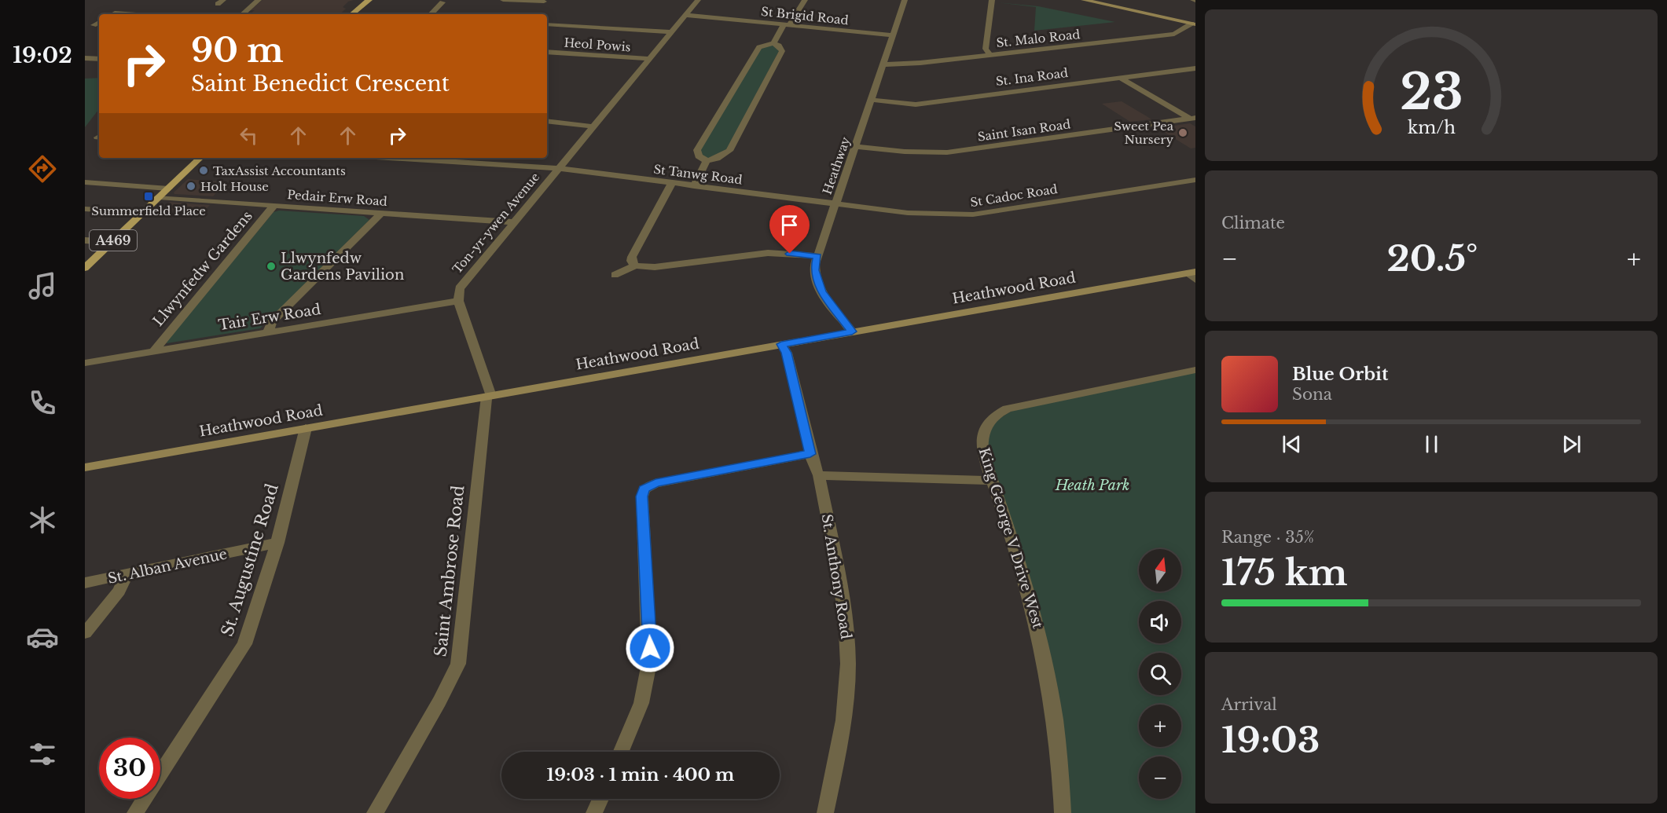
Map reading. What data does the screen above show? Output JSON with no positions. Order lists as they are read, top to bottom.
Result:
{
  "streets": {
    "main road": ["A469"],
    "street": [
      "St Brigid Road",
      "St. Malo Road",
      "Heol Powis",
      "St. Ina Road",
      "Saint Isan Road",
      "Heathway",
      "St Tanwg Road",
      "St Cadoc Road",
      "Pedair Erw Road",
      "Ton-yr-ywen Avenue",
      "Llwynfedw Gardens",
      "Heathwood Road",
      "Tair Erw Road",
      "King George V Drive West",
      "St. Augustine Road",
      "St. Alban Avenue",
      "Saint Ambrose Road",
      "St. Anthony Road"
    ]
  },
  "crossings": [
    ["St Brigid Road", "Heathway"],
    ["St Brigid Road", "Ton-yr-ywen Avenue"],
    ["St. Malo Road", "Heathway"],
    ["Heol Powis", "Ton-yr-ywen Avenue"],
    ["St. Ina Road", "Heathway"],
    ["Saint Isan Road", "Heathway"],
    ["Heathway", "St Tanwg Road"],
    ["Heathway", "St Cadoc Road"],
    ["Heathway", "Heathwood Road"],
    ["St Tanwg Road", "St Cadoc Road"],
    ["St Tanwg Road", "Ton-yr-ywen Avenue"],
    ["Pedair Erw Road", "Ton-yr-ywen Avenue"],
    ["Pedair Erw Road", "A469"],
    ["Pedair Erw Road", "Llwynfedw Gardens"],
    ["Ton-yr-ywen Avenue", "Tair Erw Road"],
    ["Llwynfedw Gardens", "Tair Erw Road"],
    ["Heathwood Road", "St. Augustine Road"],
    ["Heathwood Road", "Saint Ambrose Road"],
    ["Heathwood Road", "St. Anthony Road"],
    ["St. Augustine Road", "St. Alban Avenue"]
  ],
  "parks": ["Heath Park"],
  "places": {
    "other": [
      "Sweet Pea Nursery",
      "TaxAssist Accountants",
      "Holt House",
      "Llwynfedw Gardens Pavilion"
    ],
    "transit": ["Summerfield Place"]
  },
  "north": "top",
  "page": {
    "tabs": "19:02",
    "turn": ["90 m", "Saint Benedict Crescent"],
    "tile": [
      "Climate",
      ["Range · 35%", "175 km"],
      ["Arrival", "19:03"]
    ],
    "heat": ["−", "20.5°", "+"],
    "song": ["Blue Orbit", "Sona"],
    "map_buttons": ["+", "−"],
    "limit": "30",
    "trip": "19:03 · 1 min · 400 m",
    "gauge": ["23", "km/h"]
  }
}
